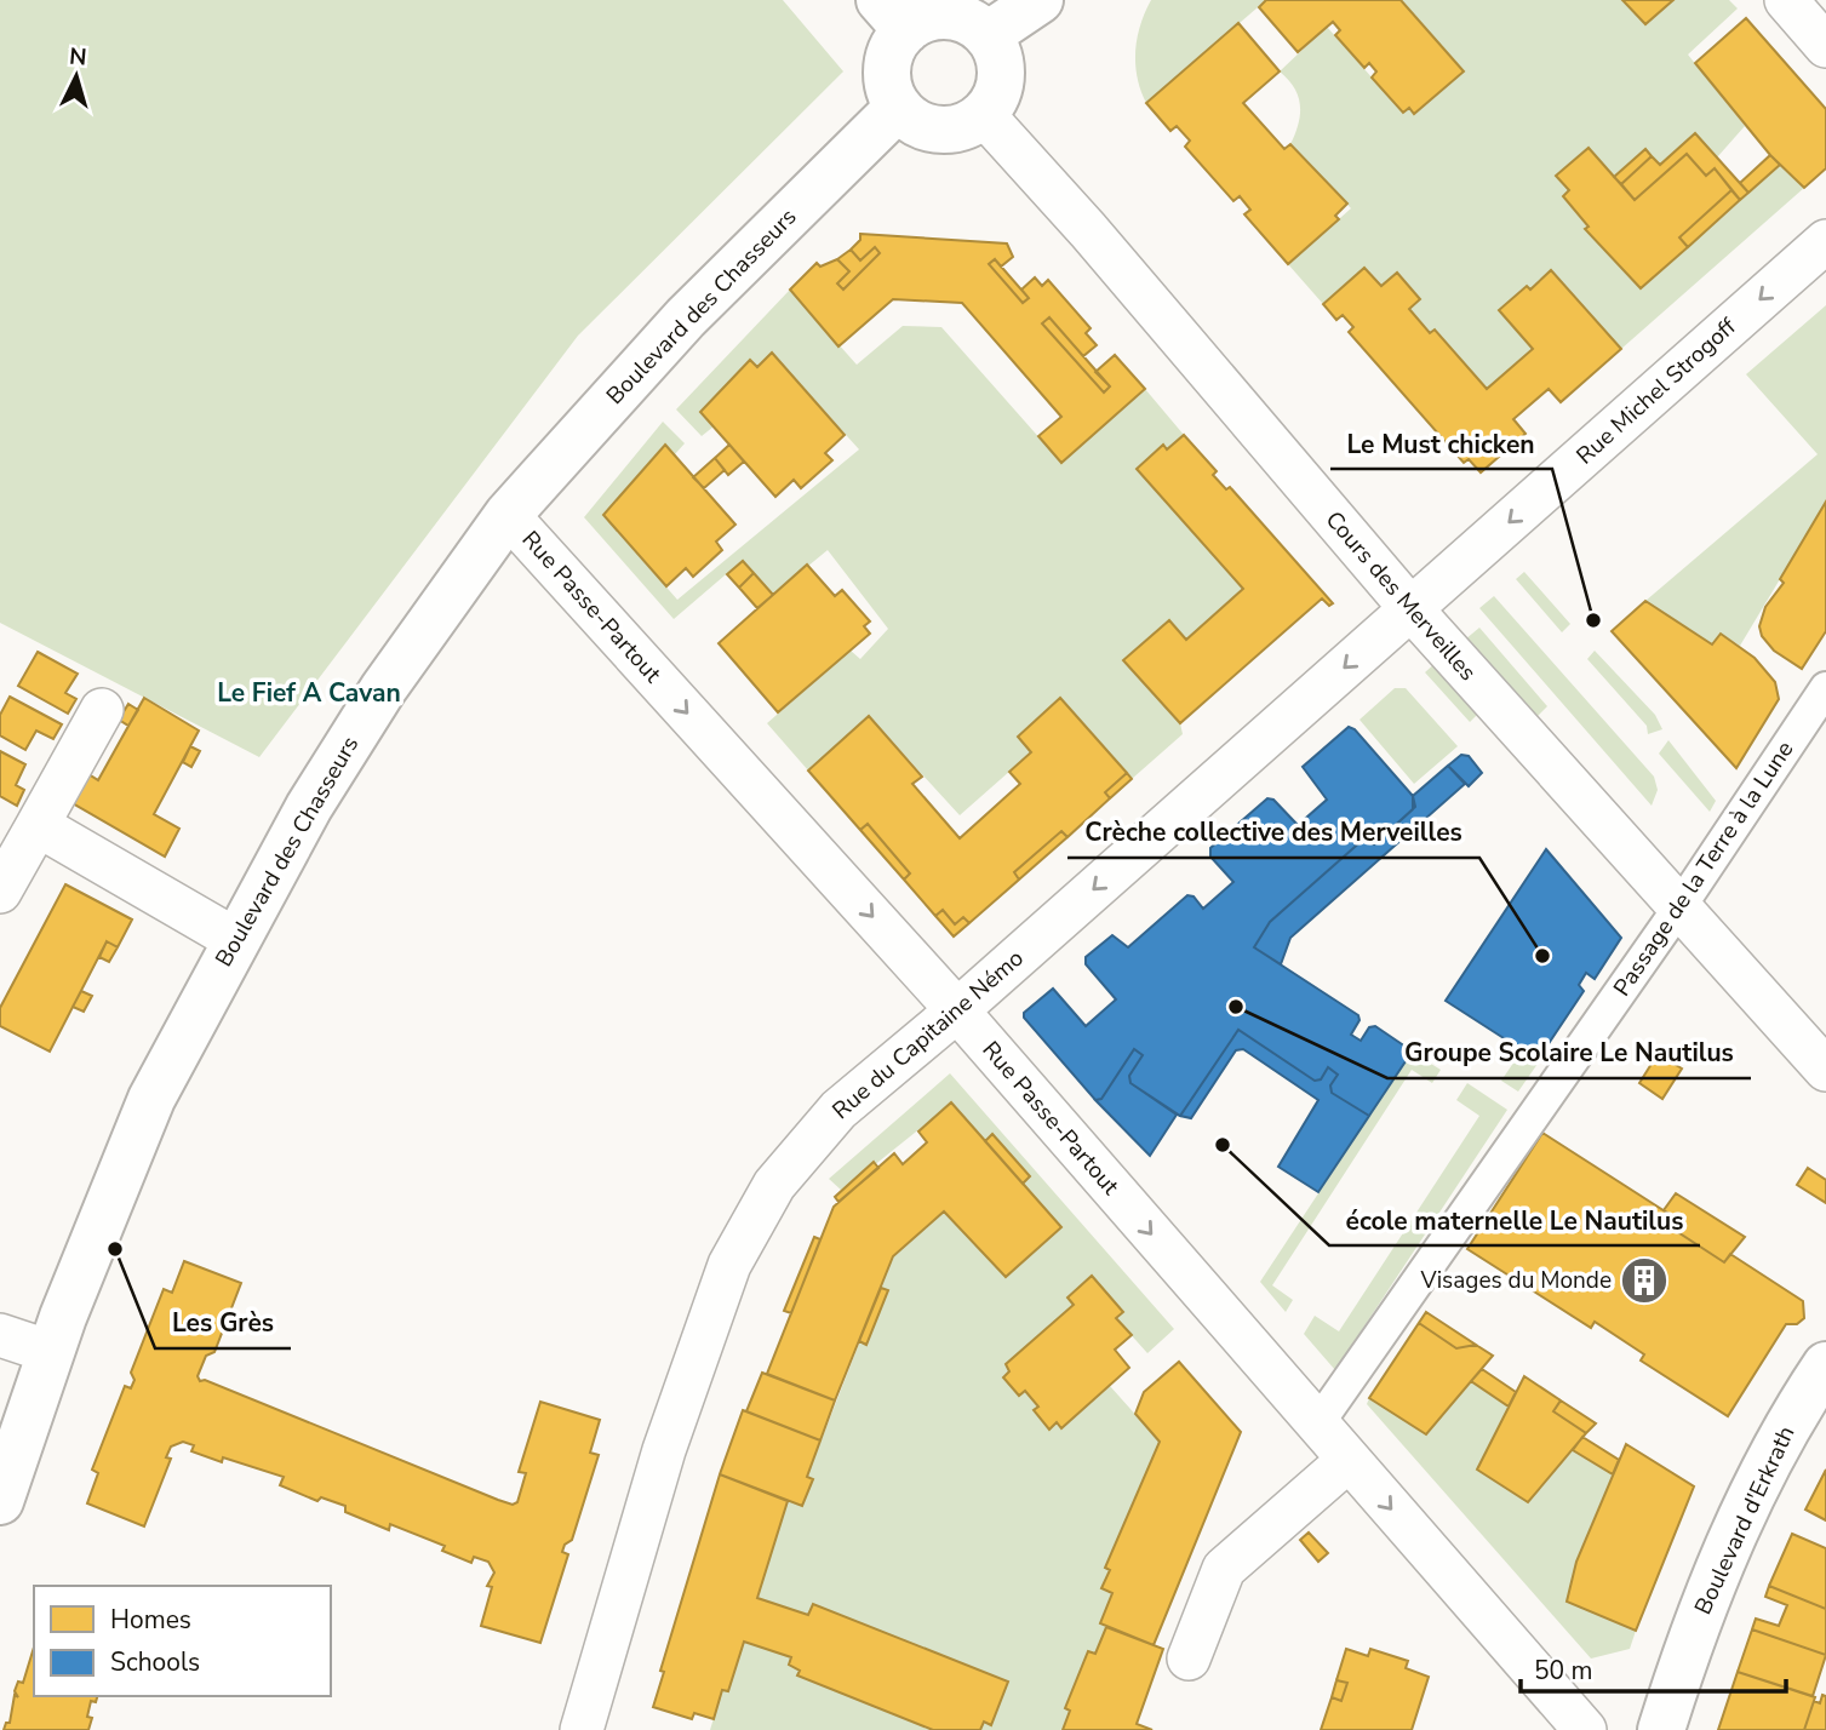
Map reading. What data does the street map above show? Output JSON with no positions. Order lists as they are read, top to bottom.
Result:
{
  "streets": {
    "street": [
      "Boulevard des Chasseurs",
      "Rue Michel Strogoff",
      "Cours des Merveilles",
      "Rue Passe-Partout",
      "Passage de la Terre à la Lune",
      "Rue du Capitaine Némo",
      "Boulevard d'Erkrath"
    ]
  },
  "crossings": [
    ["Boulevard des Chasseurs", "Cours des Merveilles"],
    ["Boulevard des Chasseurs", "Rue Passe-Partout"],
    ["Rue Michel Strogoff", "Cours des Merveilles"],
    ["Rue Michel Strogoff", "Rue du Capitaine Némo"],
    ["Cours des Merveilles", "Passage de la Terre à la Lune"],
    ["Cours des Merveilles", "Rue du Capitaine Némo"],
    ["Rue Passe-Partout", "Passage de la Terre à la Lune"],
    ["Rue Passe-Partout", "Rue du Capitaine Némo"]
  ],
  "one_way": ["Rue Michel Strogoff", "Rue Passe-Partout", "Rue du Capitaine Némo"],
  "districts": ["Le Fief A Cavan"],
  "places": {
    "other": [
      "Le Must chicken",
      "Crèche collective des Merveilles",
      "Groupe Scolaire Le Nautilus",
      "école maternelle Le Nautilus",
      "Les Grès"
    ],
    "building": ["Visages du Monde"]
  },
  "legend": ["Homes", "Schools"],
  "scale_bar": "50 m",
  "north": "top"
}
